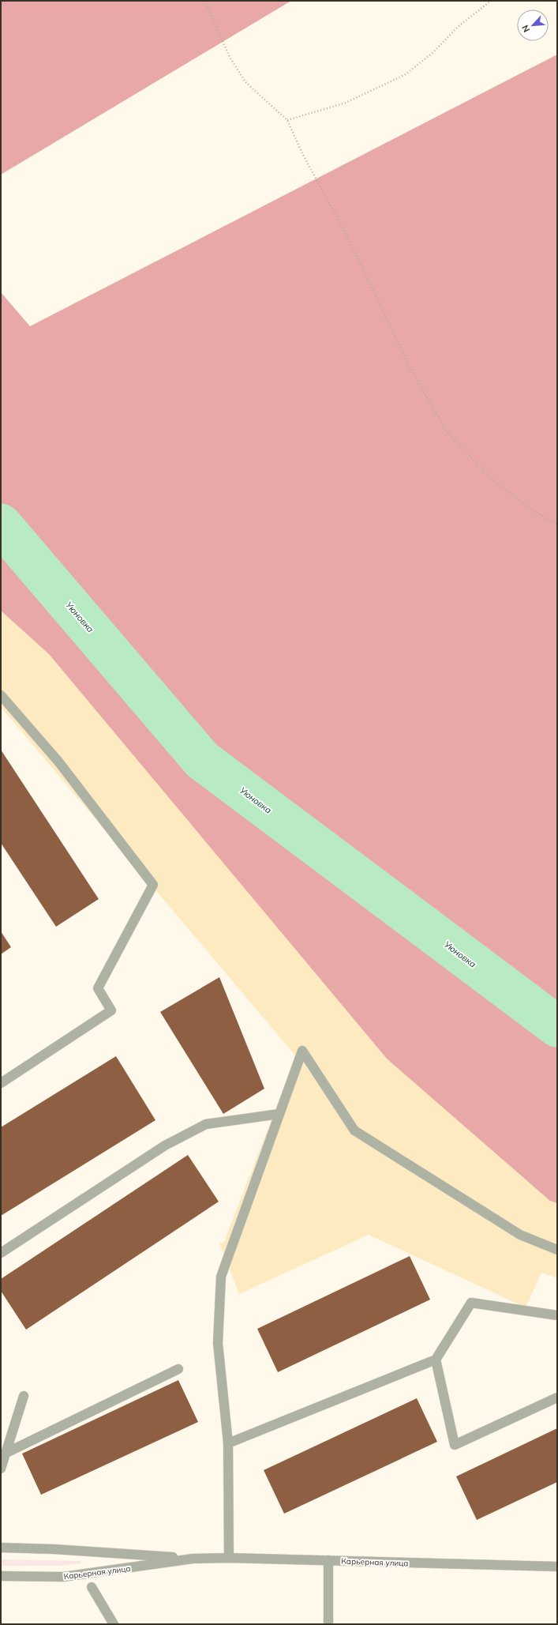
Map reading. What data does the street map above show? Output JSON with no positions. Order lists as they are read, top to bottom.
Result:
{
  "streets": {
    "street": ["Карьерная улица"]
  },
  "water": ["Уюновка"],
  "north": "bottom left"
}
